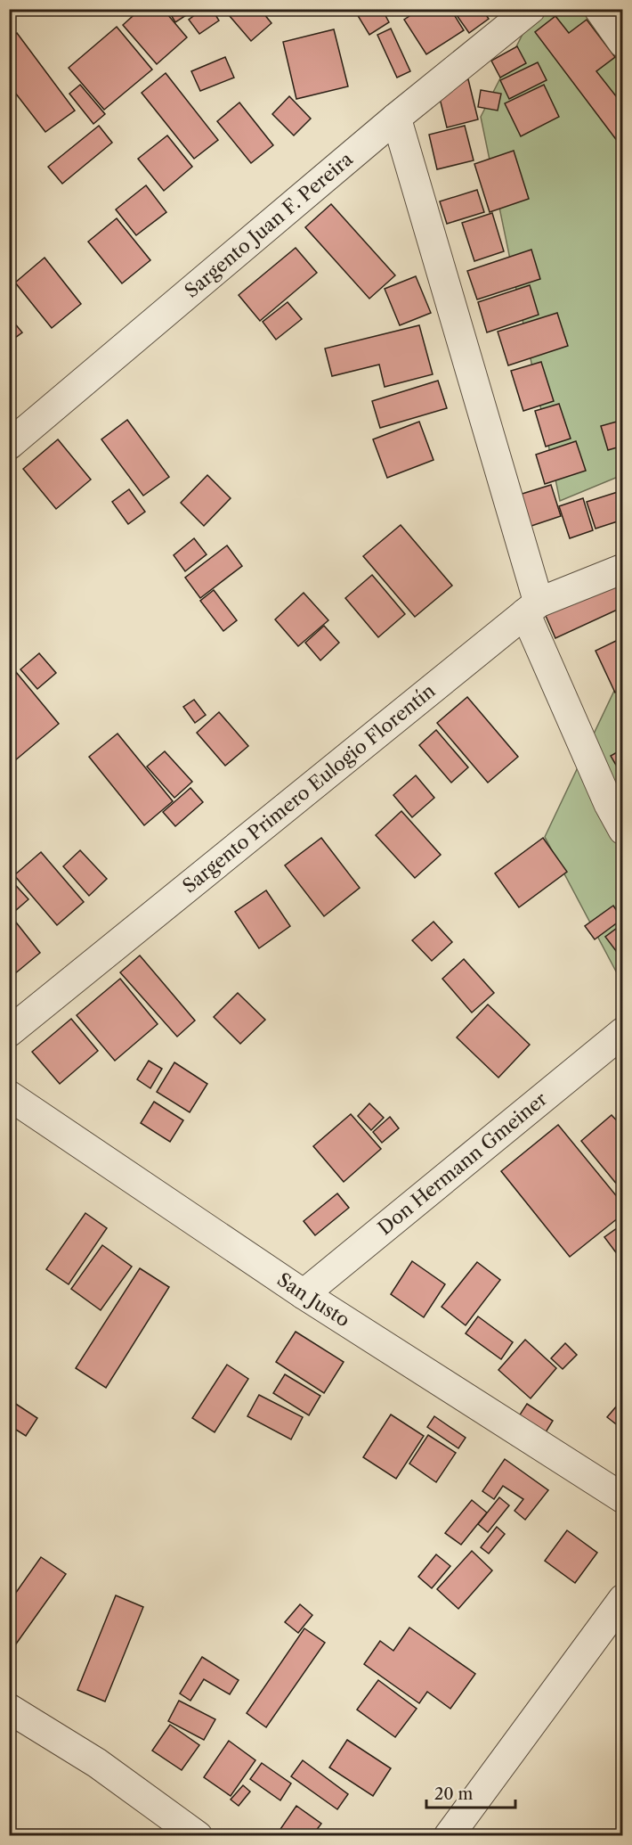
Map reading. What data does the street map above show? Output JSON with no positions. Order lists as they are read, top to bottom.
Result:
{
  "streets": {
    "street": [
      "Sargento Juan F. Pereira",
      "Sargento Primero Eulogio Florentín",
      "Don Hermann Gmeiner",
      "San Justo"
    ]
  },
  "crossings": [
    ["Don Hermann Gmeiner", "San Justo"]
  ],
  "scale_bar": "20 m"
}
